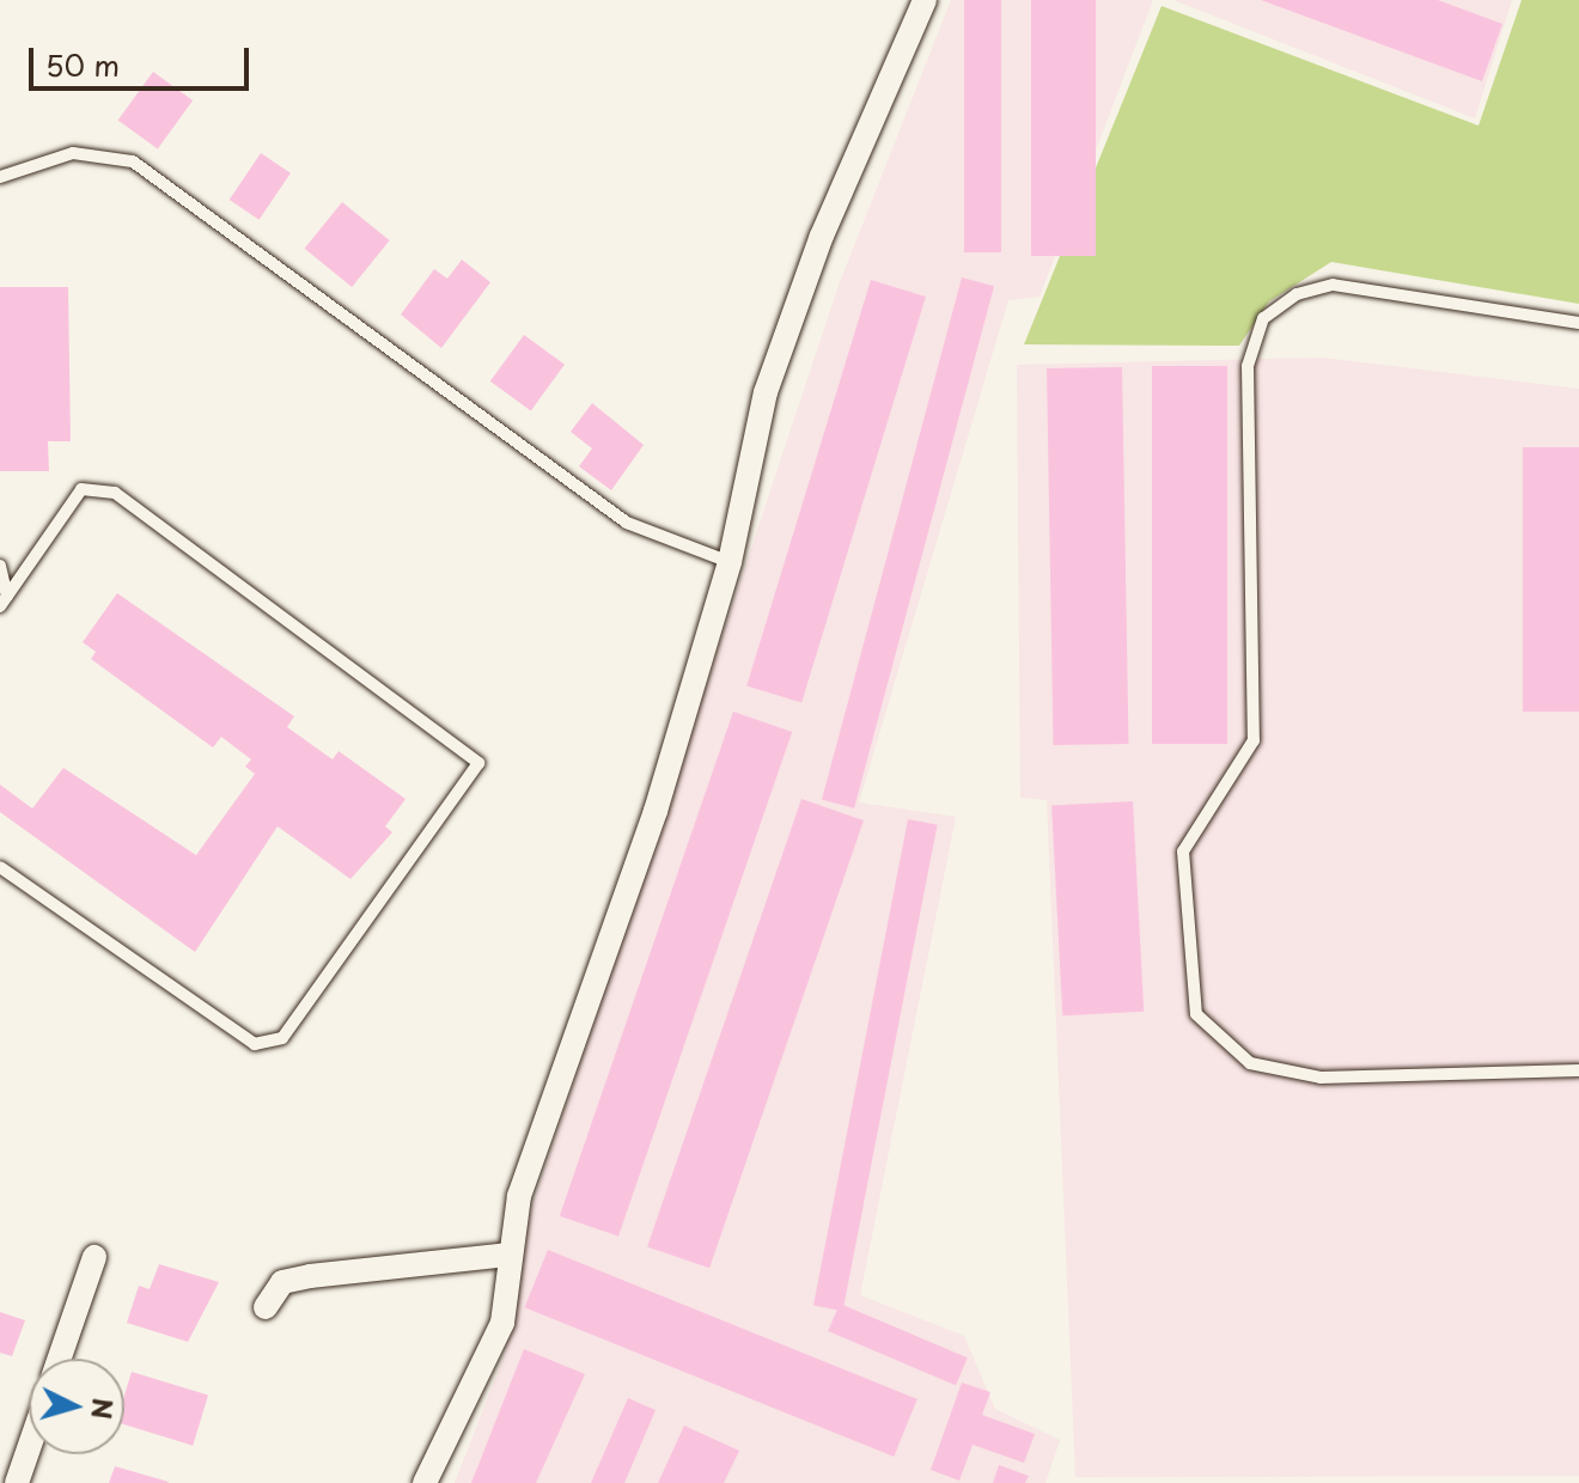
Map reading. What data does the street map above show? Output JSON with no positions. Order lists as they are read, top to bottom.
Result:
{
  "scale_bar": "50 m",
  "north": "right"
}
